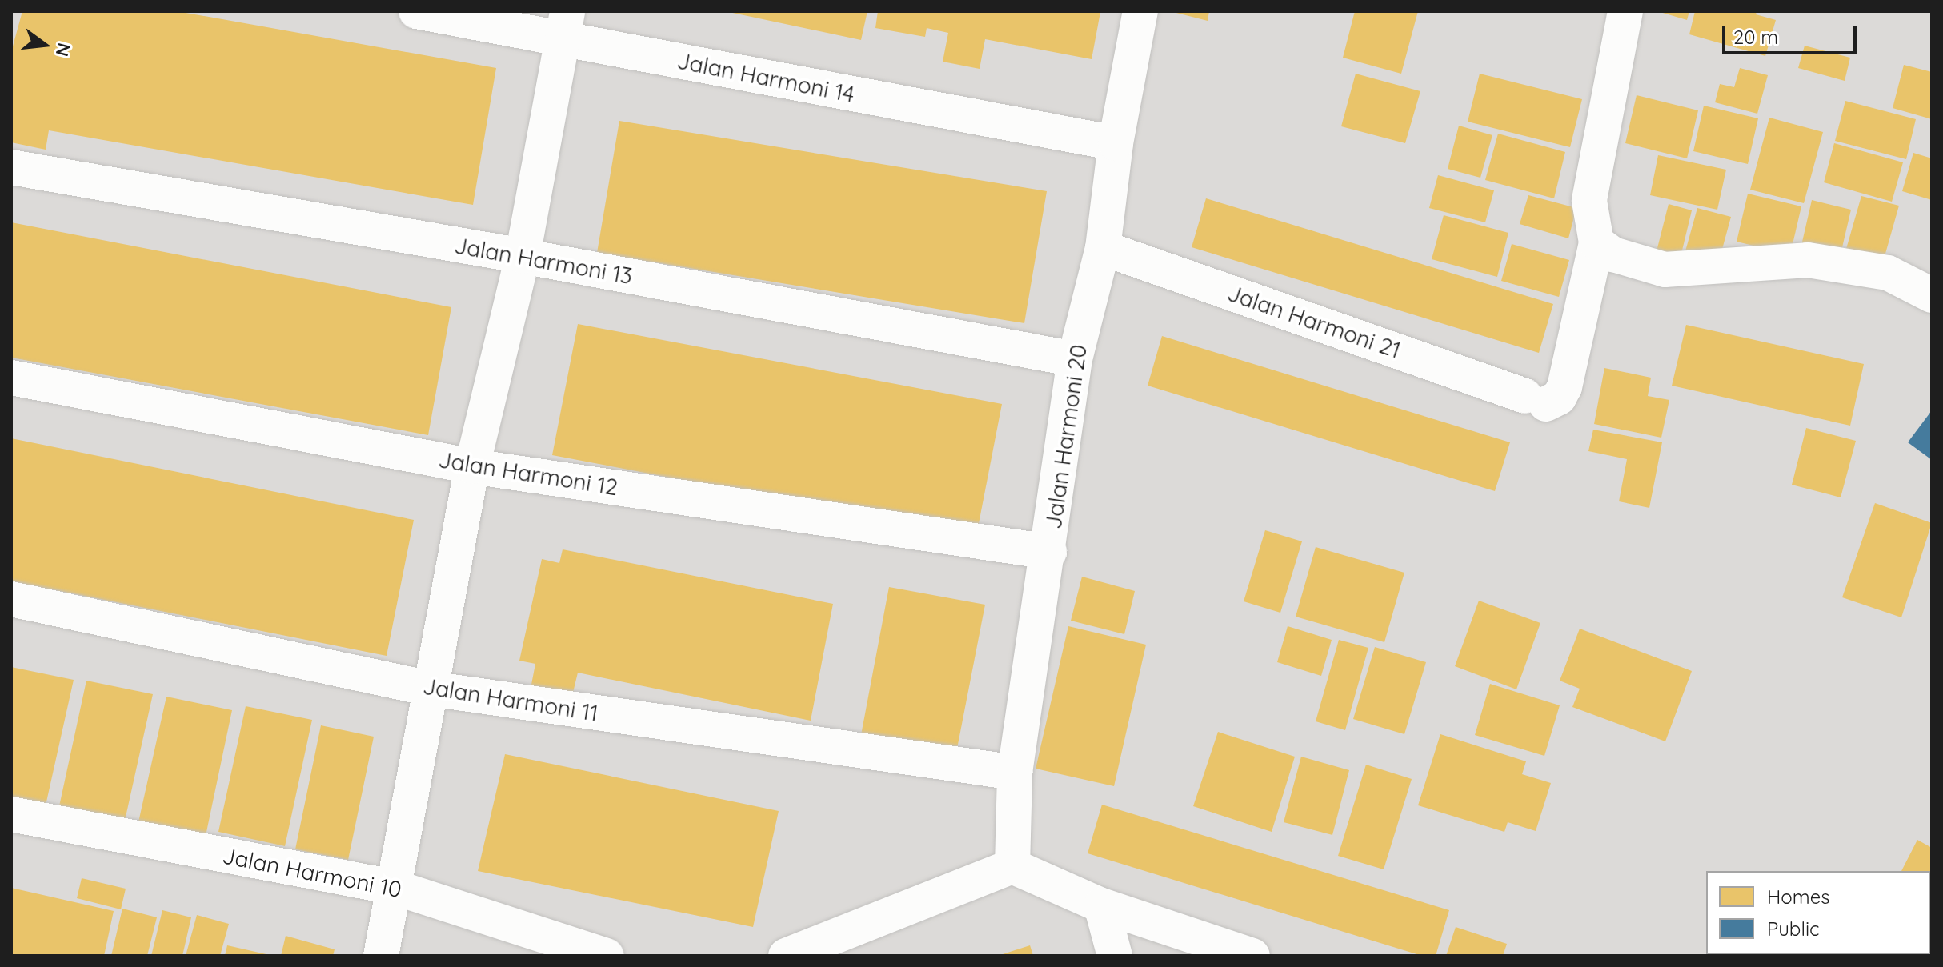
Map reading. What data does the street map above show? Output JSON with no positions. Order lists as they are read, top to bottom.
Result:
{
  "streets": {
    "street": [
      "Jalan Harmoni 14",
      "Jalan Harmoni 13",
      "Jalan Harmoni 21",
      "Jalan Harmoni 20",
      "Jalan Harmoni 12",
      "Jalan Harmoni 11",
      "Jalan Harmoni 10"
    ]
  },
  "crossings": [
    ["Jalan Harmoni 14", "Jalan Harmoni 20"],
    ["Jalan Harmoni 13", "Jalan Harmoni 20"],
    ["Jalan Harmoni 21", "Jalan Harmoni 20"],
    ["Jalan Harmoni 20", "Jalan Harmoni 12"],
    ["Jalan Harmoni 20", "Jalan Harmoni 11"]
  ],
  "legend": ["Homes", "Public"],
  "scale_bar": "20 m",
  "north": "right"
}
